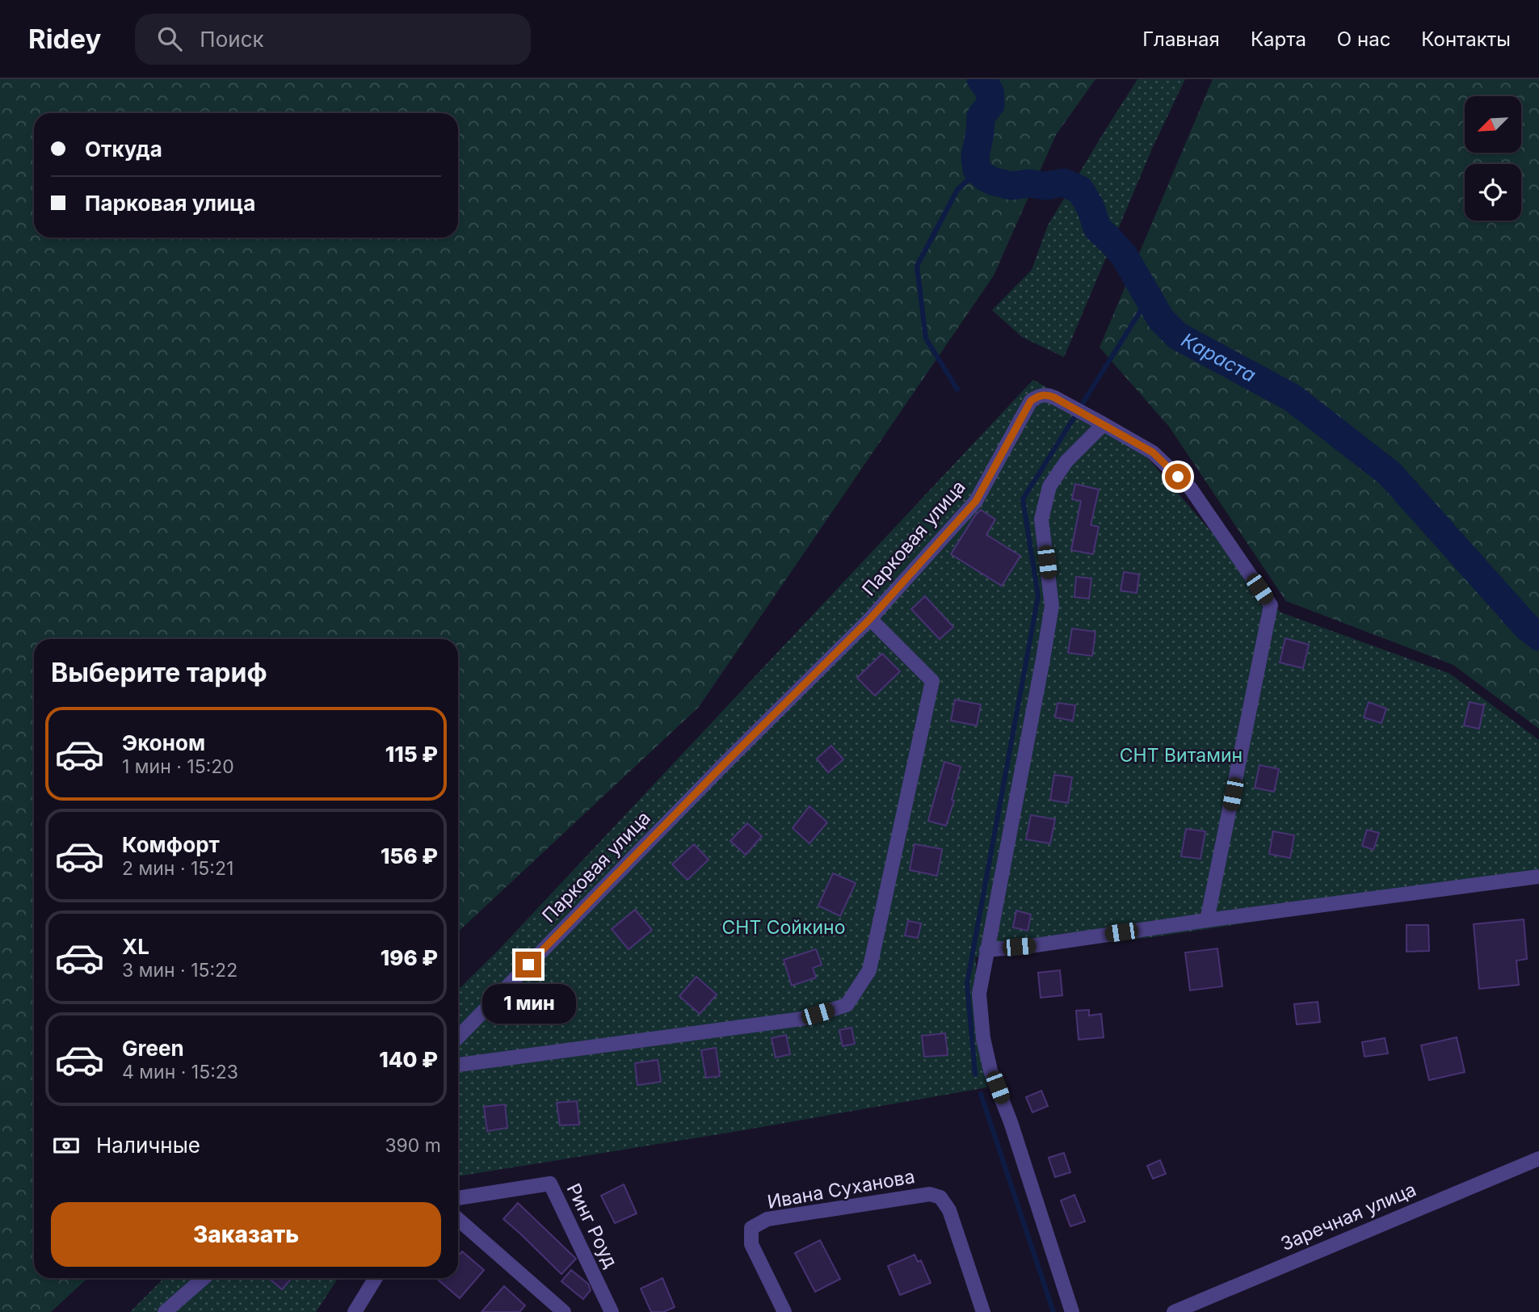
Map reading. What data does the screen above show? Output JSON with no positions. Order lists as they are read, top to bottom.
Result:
{
  "streets": {
    "street": [
      "Парковая улица",
      "Ивана Суханова",
      "Заречная улица",
      "Ринг Роуд"
    ]
  },
  "water": ["Караста"],
  "parks": ["СНТ Витамин", "СНТ Сойкино"],
  "north": "bottom left",
  "page": {
    "header": "Ridey",
    "search": "Поиск",
    "nav": [
      "Главная",
      "Карта",
      "О нас",
      "Контакты"
    ],
    "banner": ["Откуда", "Парковая улица"],
    "heading": "Выберите тариф",
    "list": [
      {
        "name": "Эконом",
        "note": "1 мин · 15:20",
        "value": "115 ₽"
      },
      {
        "name": "Комфорт",
        "note": "2 мин · 15:21",
        "value": "156 ₽"
      },
      {
        "name": "XL",
        "note": "3 мин · 15:22",
        "value": "196 ₽"
      },
      {
        "name": "Green",
        "note": "4 мин · 15:23",
        "value": "140 ₽"
      }
    ],
    "bubble": "1 мин",
    "pay": ["Наличные", "390 m"],
    "buttons": "Заказать"
  }
}
